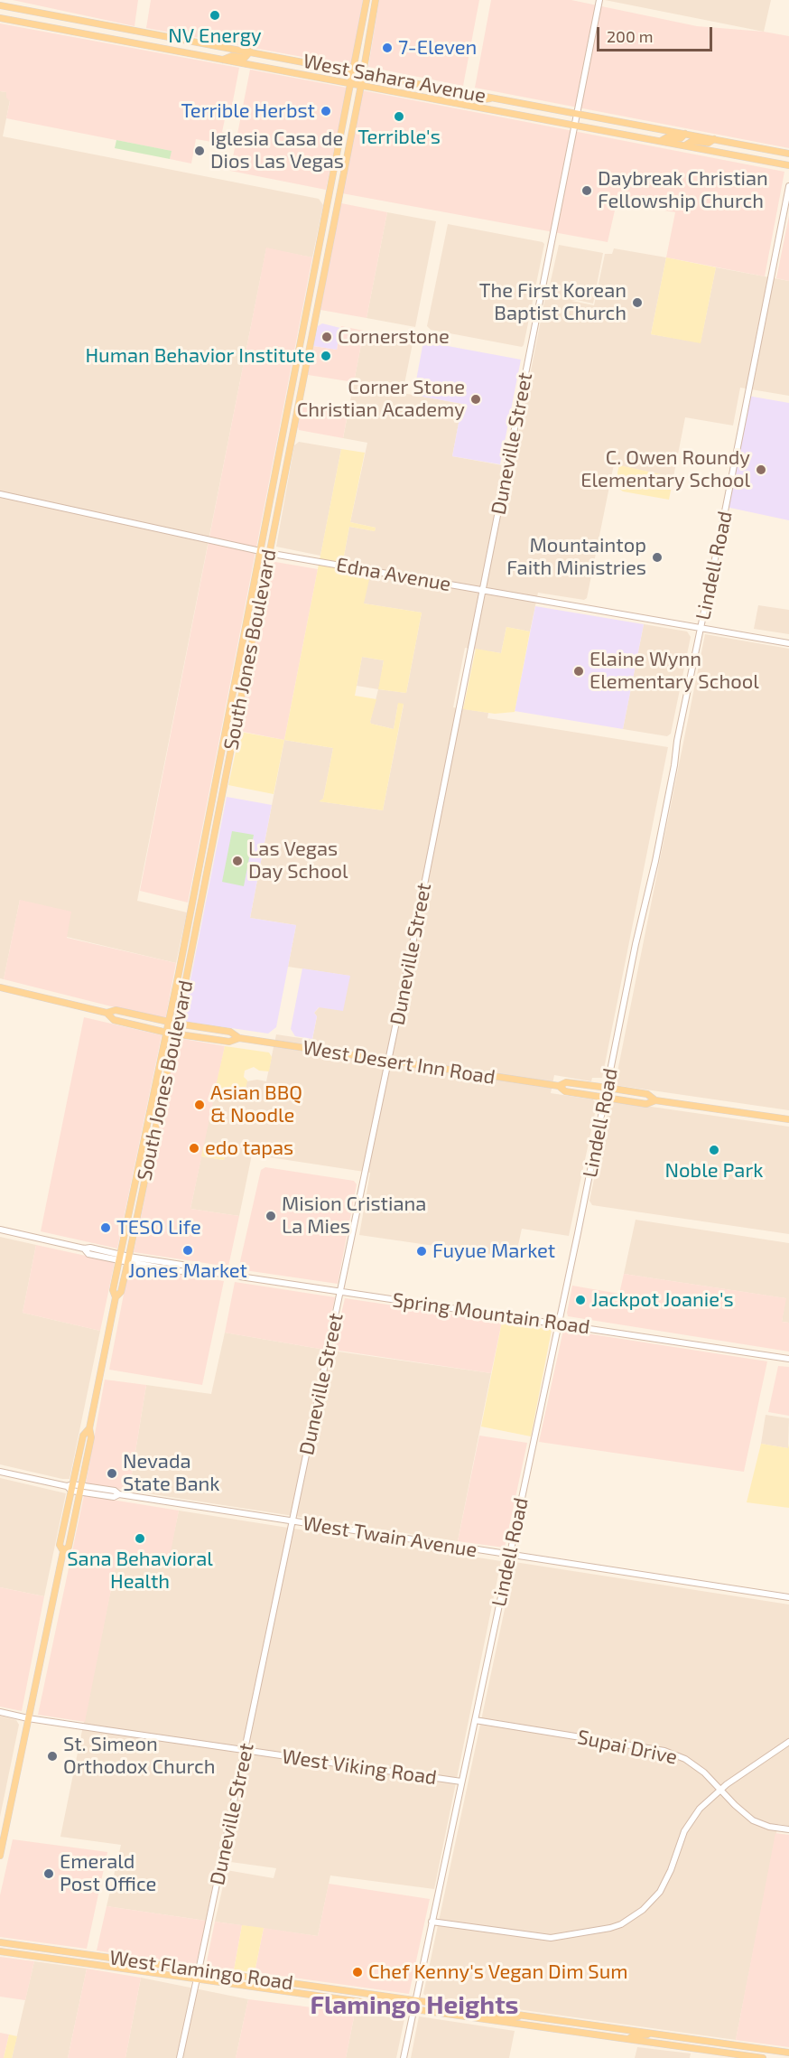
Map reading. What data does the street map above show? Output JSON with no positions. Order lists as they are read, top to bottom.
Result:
{
  "streets": {
    "main road": [
      "West Sahara Avenue",
      "South Jones Boulevard",
      "West Desert Inn Road",
      "West Flamingo Road"
    ],
    "street": [
      "Duneville Street",
      "Lindell Road",
      "Edna Avenue",
      "Spring Mountain Road",
      "West Twain Avenue",
      "Supai Drive",
      "West Viking Road"
    ]
  },
  "crossings": [
    ["West Sahara Avenue", "Duneville Street"],
    ["West Sahara Avenue", "South Jones Boulevard"],
    ["Duneville Street", "Edna Avenue"],
    ["Duneville Street", "West Desert Inn Road"],
    ["Duneville Street", "Spring Mountain Road"],
    ["Duneville Street", "West Twain Avenue"],
    ["Duneville Street", "West Viking Road"],
    ["Duneville Street", "West Flamingo Road"],
    ["Lindell Road", "Edna Avenue"],
    ["Lindell Road", "West Desert Inn Road"],
    ["Lindell Road", "Spring Mountain Road"],
    ["Lindell Road", "West Twain Avenue"],
    ["Lindell Road", "Supai Drive"],
    ["Lindell Road", "West Viking Road"],
    ["Lindell Road", "West Flamingo Road"],
    ["Edna Avenue", "South Jones Boulevard"],
    ["South Jones Boulevard", "West Desert Inn Road"],
    ["South Jones Boulevard", "Spring Mountain Road"],
    ["South Jones Boulevard", "West Twain Avenue"],
    ["South Jones Boulevard", "West Viking Road"]
  ],
  "districts": ["Flamingo Heights"],
  "places": [
    "NV Energy",
    "7-Eleven",
    "Terrible Herbst",
    "Terrible's",
    "Iglesia Casa de Dios Las Vegas",
    "Daybreak Christian Fellowship Church",
    "The First Korean Baptist Church",
    "Cornerstone",
    "Human Behavior Institute",
    "Corner Stone Christian Academy",
    "C. Owen Roundy Elementary School",
    "Mountaintop Faith Ministries",
    "Elaine Wynn Elementary School",
    "Las Vegas Day School",
    "Asian BBQ & Noodle",
    "edo tapas",
    "Noble Park",
    "Mision Cristiana La Mies",
    "TESO Life",
    "Jones Market",
    "Fuyue Market",
    "Jackpot Joanie's",
    "Nevada State Bank",
    "Sana Behavioral Health",
    "St. Simeon Orthodox Church",
    "Emerald Post Office",
    "Chef Kenny's Vegan Dim Sum"
  ],
  "scale_bar": "200 m"
}
